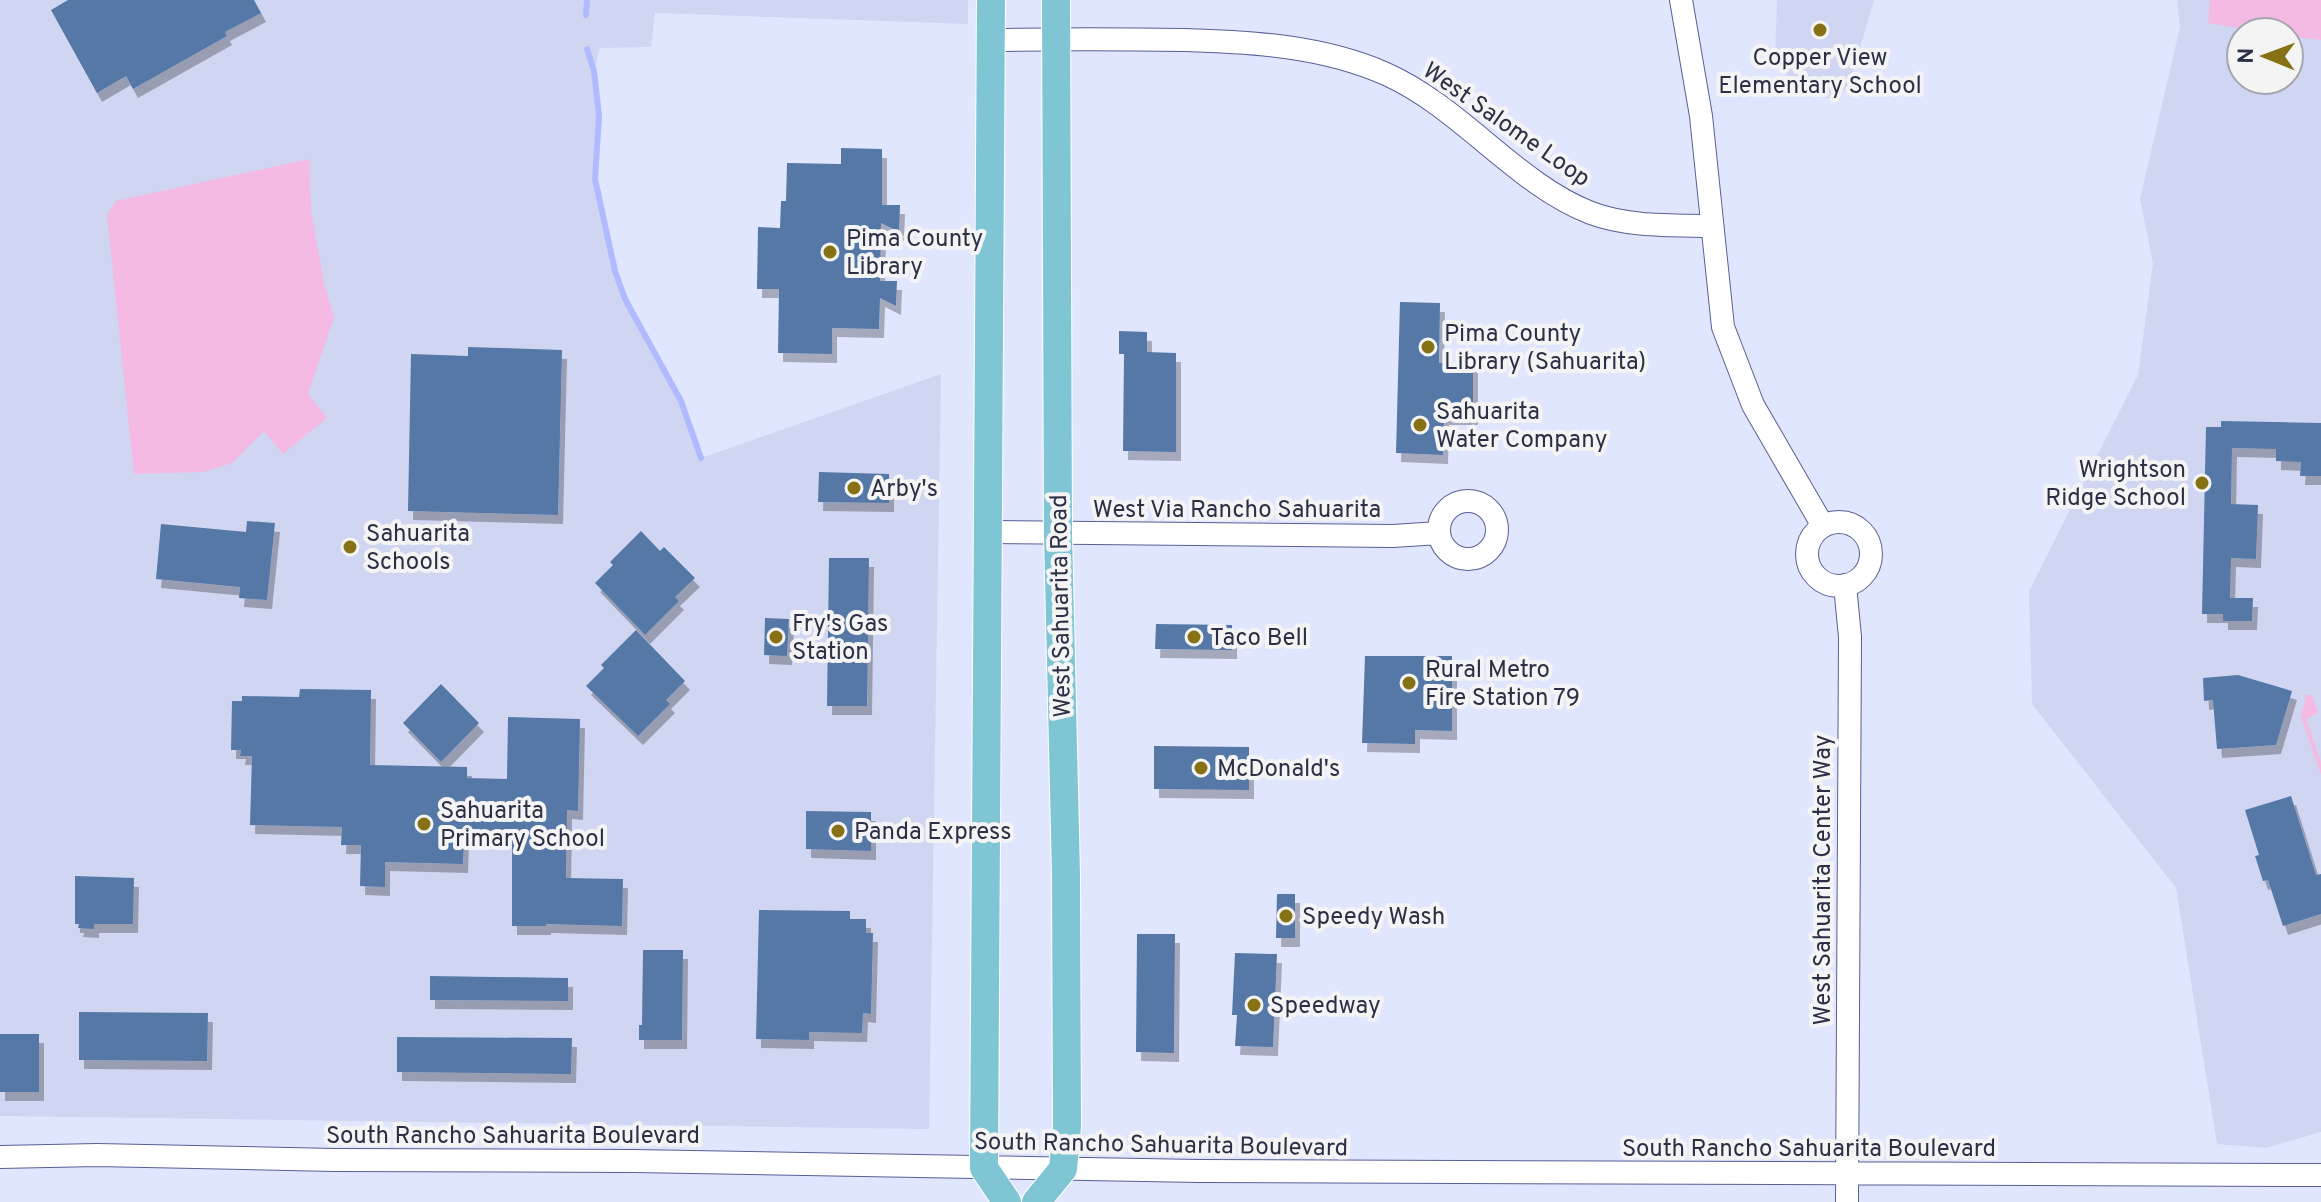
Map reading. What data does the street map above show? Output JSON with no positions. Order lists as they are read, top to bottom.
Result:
{
  "streets": {
    "main road": ["West Sahuarita Road"],
    "street": [
      "West Salome Loop",
      "West Via Rancho Sahuarita",
      "West Sahuarita Center Way",
      "South Rancho Sahuarita Boulevard"
    ]
  },
  "crossings": [
    ["West Salome Loop", "West Sahuarita Road"],
    ["West Via Rancho Sahuarita", "West Sahuarita Road"],
    ["West Sahuarita Road", "South Rancho Sahuarita Boulevard"],
    ["West Sahuarita Center Way", "South Rancho Sahuarita Boulevard"]
  ],
  "places": [
    "Copper View Elementary School",
    "Pima County Library",
    "Pima County Library (Sahuarita)",
    "Sahuarita Water Company",
    "Wrightson Ridge School",
    "Arby's",
    "Sahuarita Schools",
    "Fry's Gas Station",
    "Taco Bell",
    "Rural Metro Fire Station 79",
    "McDonald's",
    "Sahuarita Primary School",
    "Panda Express",
    "Speedy Wash",
    "Speedway"
  ],
  "north": "left"
}
